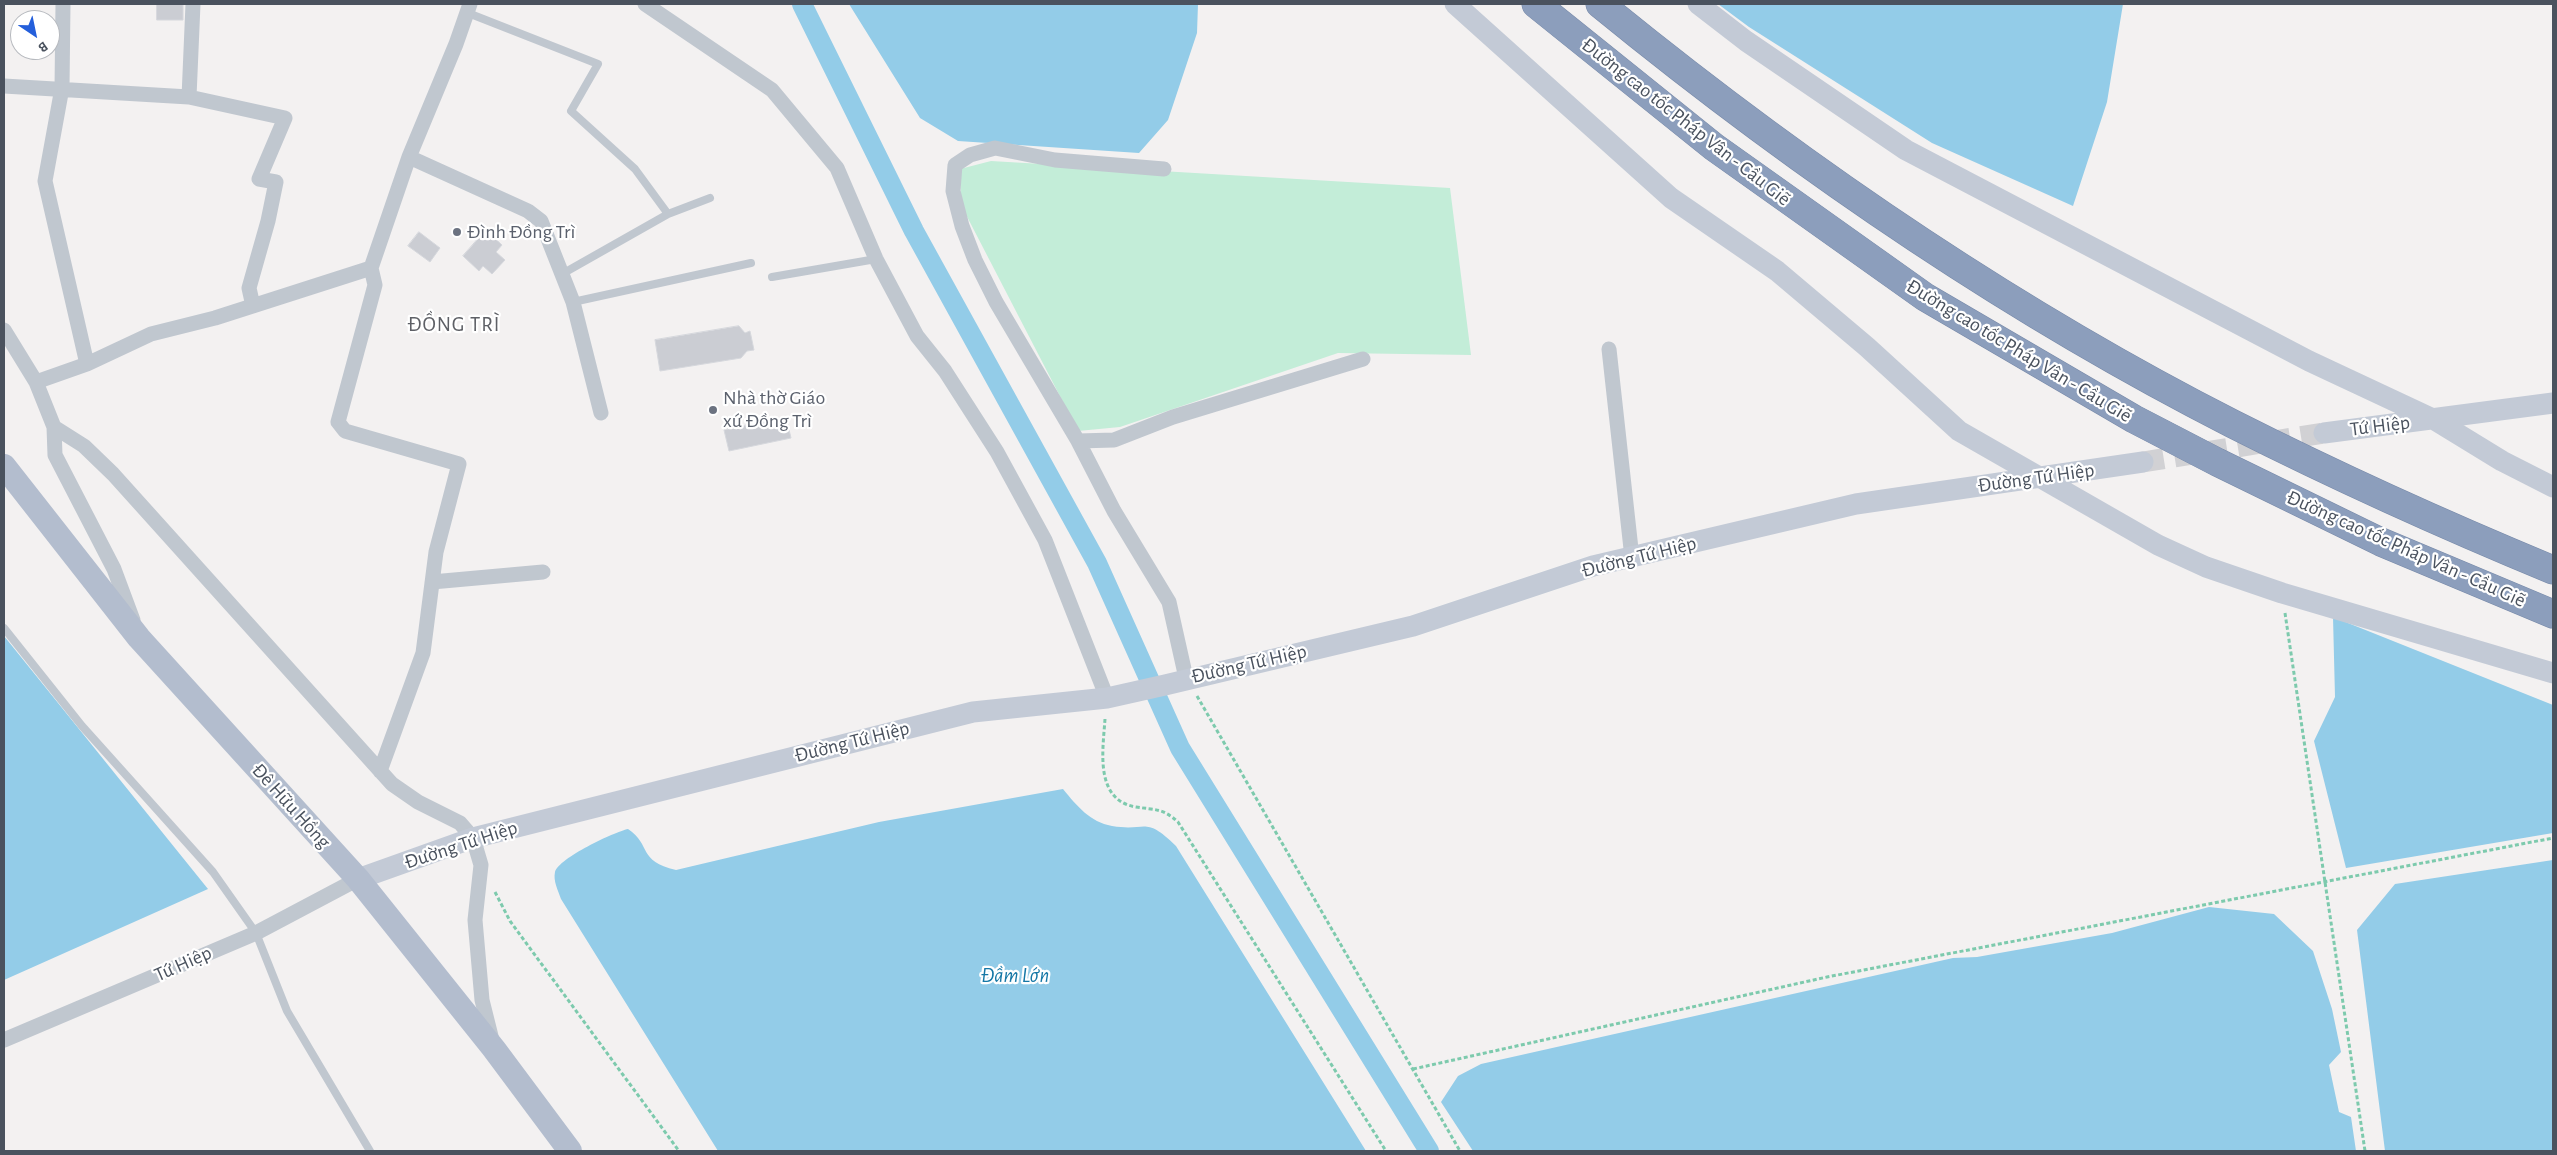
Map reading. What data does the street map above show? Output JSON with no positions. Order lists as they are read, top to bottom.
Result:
{
  "streets": {
    "highway": ["Đường cao tốc Pháp Vân - Cầu Giẽ"],
    "main road": ["Đê Hữu Hồng"],
    "street": ["Tứ Hiệp", "Đường Tứ Hiệp"]
  },
  "crossings": [
    ["Tứ Hiệp", "Đường Tứ Hiệp"],
    ["Tứ Hiệp", "Đê Hữu Hồng"],
    ["Đường Tứ Hiệp", "Đê Hữu Hồng"]
  ],
  "districts": ["ĐỒNG TRÌ"],
  "water": ["Đầm Lớn"],
  "places": ["Đình Đồng Trì", "Nhà thờ Giáo xứ Đồng Trì"],
  "north": "bottom right"
}
